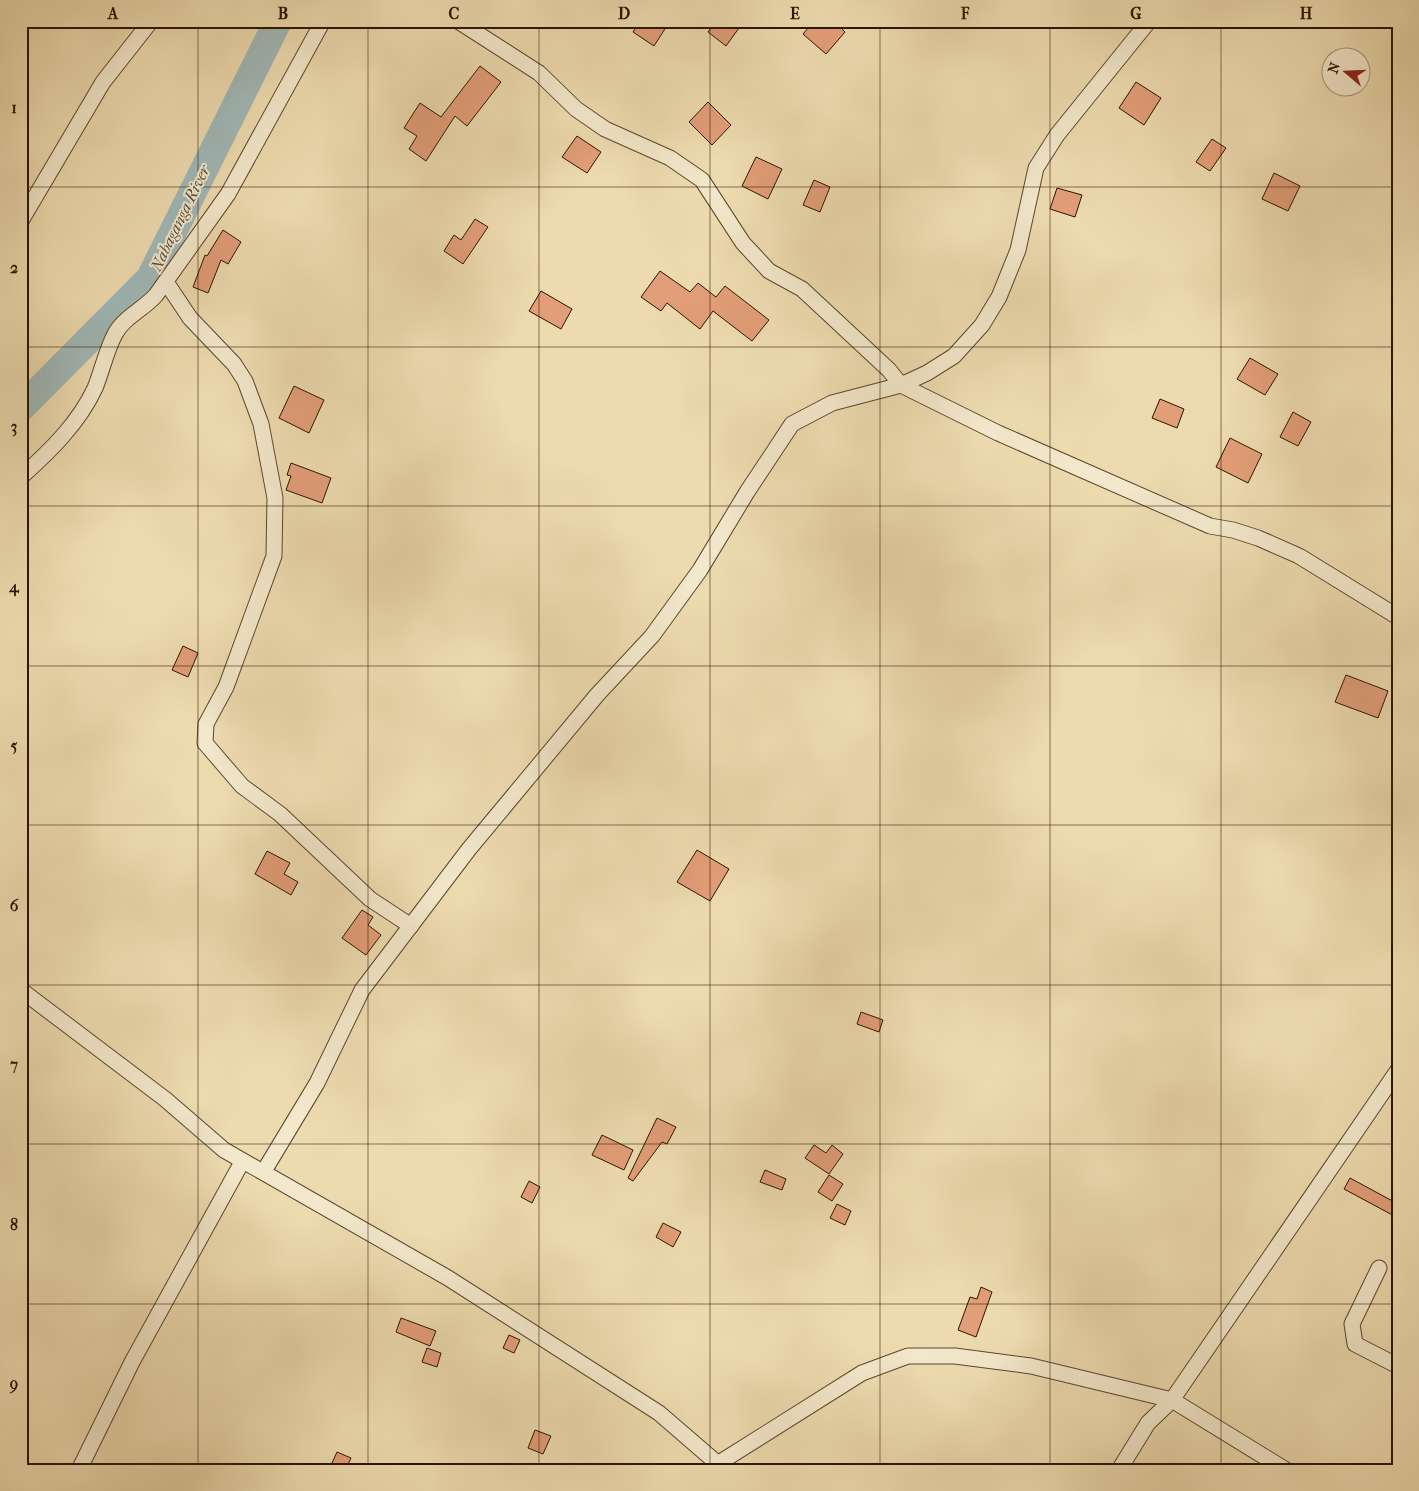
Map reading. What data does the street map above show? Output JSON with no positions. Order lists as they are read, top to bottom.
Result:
{
  "water": ["Nabaganga River"],
  "north": "left",
  "grid": {
    "columns": [
      "A",
      "B",
      "C",
      "D",
      "E",
      "F",
      "G",
      "H"
    ],
    "rows": [
      "1",
      "2",
      "3",
      "4",
      "5",
      "6",
      "7",
      "8",
      "9"
    ]
  }
}
